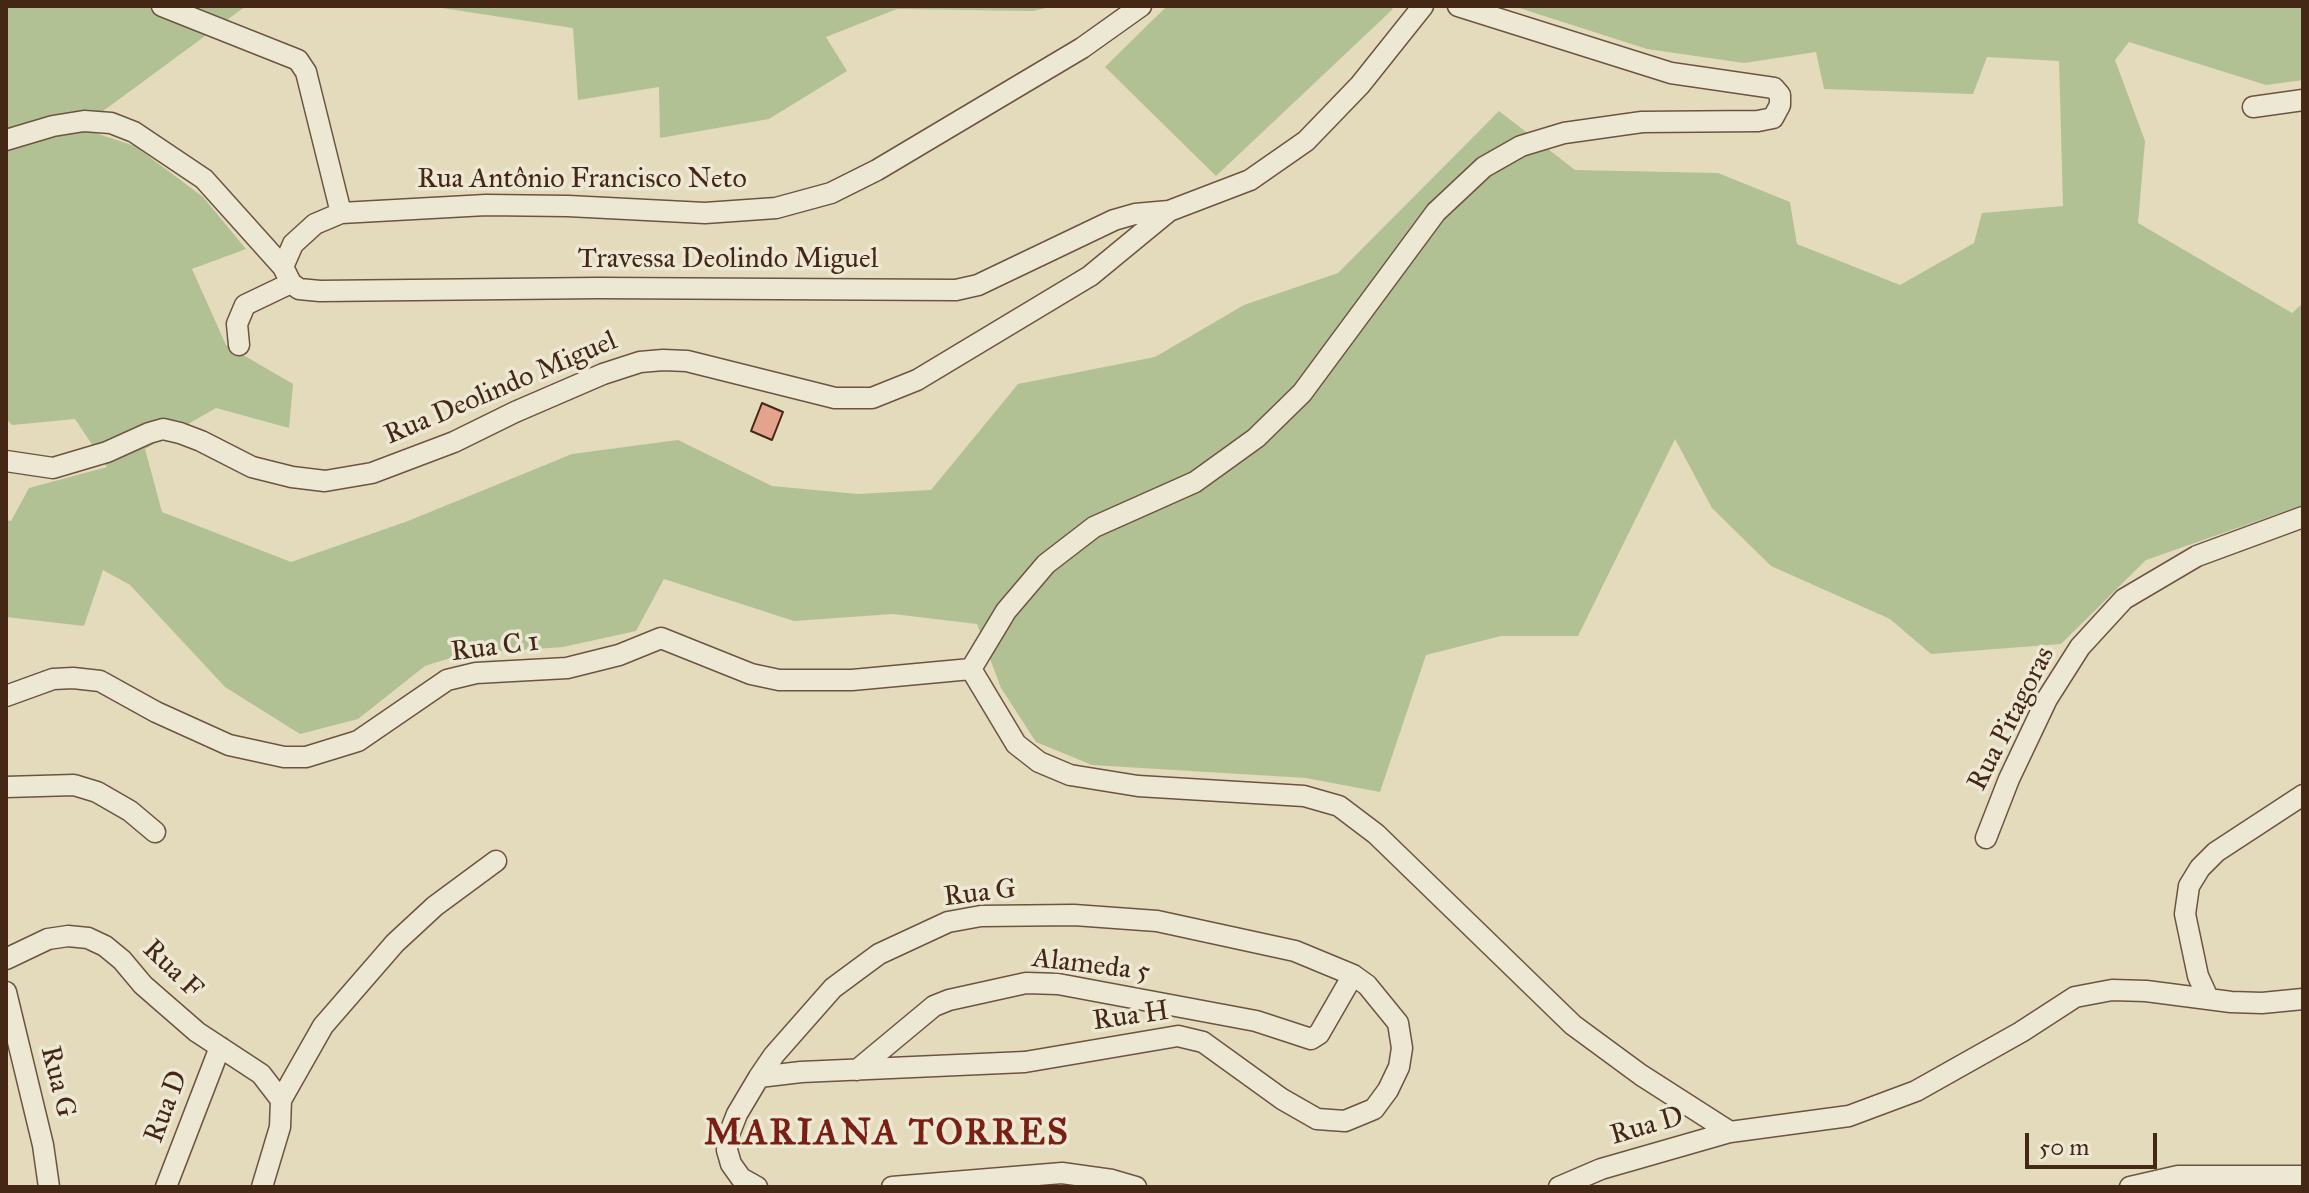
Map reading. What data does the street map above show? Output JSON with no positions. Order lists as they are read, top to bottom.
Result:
{
  "streets": {
    "street": [
      "Rua Antônio Francisco Neto",
      "Travessa Deolindo Miguel",
      "Rua Deolindo Miguel",
      "Rua C 1",
      "Rua Pitagoras",
      "Rua G",
      "Alameda 5",
      "Rua F",
      "Rua H",
      "Rua D"
    ]
  },
  "crossings": [
    ["Rua Antônio Francisco Neto", "Travessa Deolindo Miguel"],
    ["Travessa Deolindo Miguel", "Rua Deolindo Miguel"],
    ["Rua G", "Alameda 5"],
    ["Rua G", "Rua H"],
    ["Alameda 5", "Rua H"],
    ["Rua F", "Rua D"]
  ],
  "districts": ["MARIANA TORRES"],
  "scale_bar": "50 m"
}
